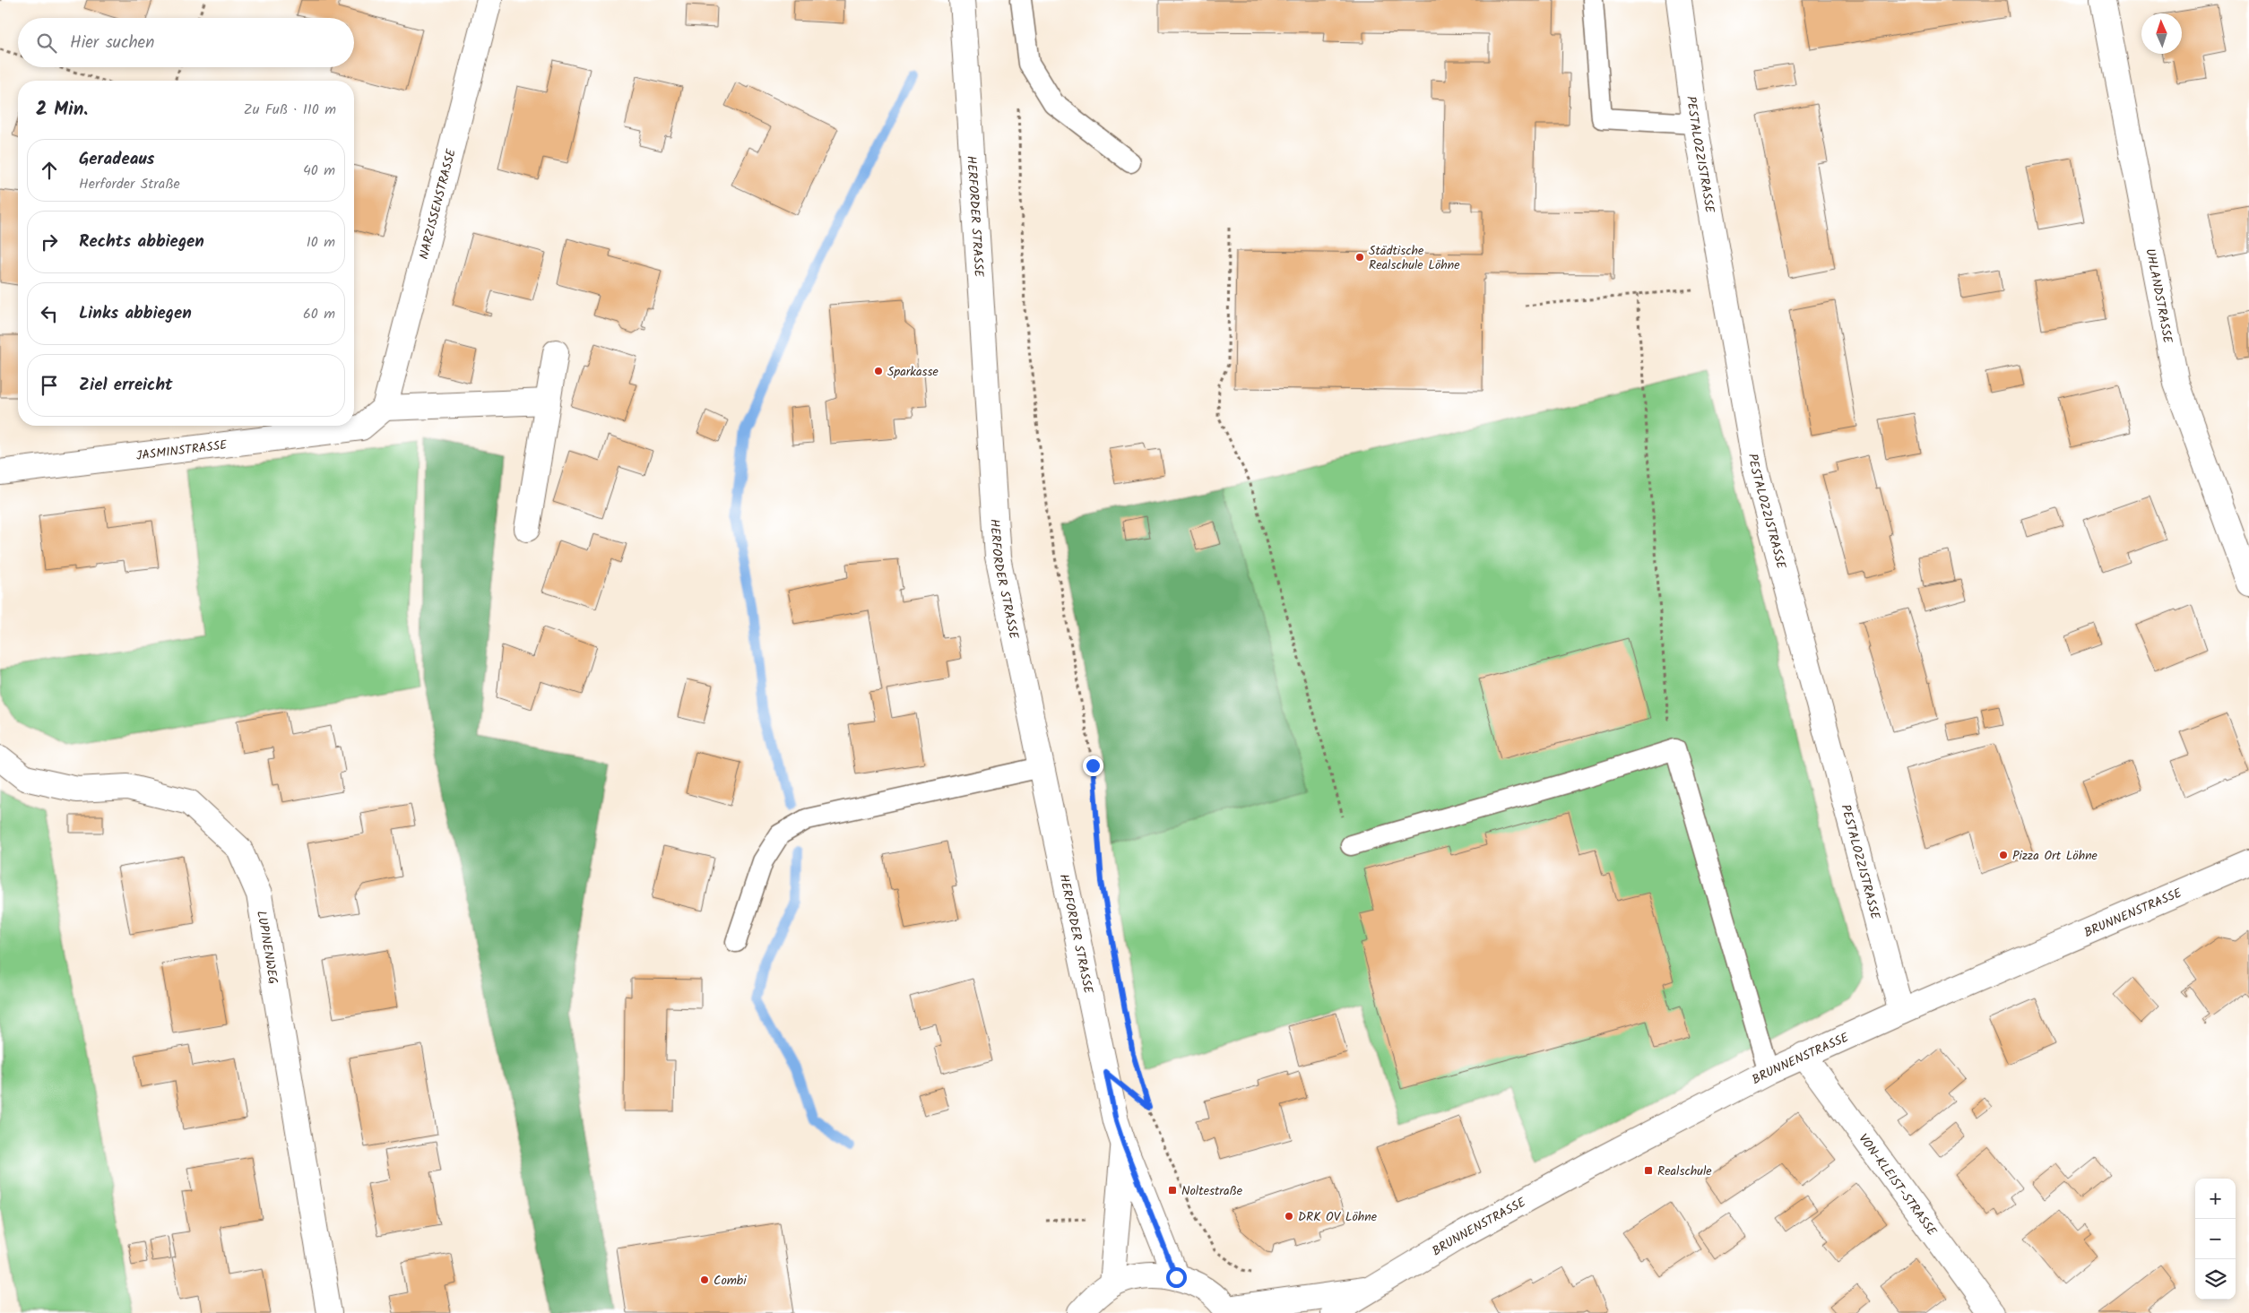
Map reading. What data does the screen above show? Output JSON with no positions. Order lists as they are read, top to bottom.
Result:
{
  "streets": {
    "street": [
      "PESTALOZZISTRASSE",
      "NARZISSENSTRASSE",
      "HERFORDER STRASSE",
      "UHLANDSTRASSE",
      "JASMINSTRASSE",
      "BRUNNENSTRASSE",
      "LUPINENWEG",
      "VON-KLEIST-STRASSE"
    ]
  },
  "crossings": [
    ["PESTALOZZISTRASSE", "BRUNNENSTRASSE"],
    ["NARZISSENSTRASSE", "JASMINSTRASSE"],
    ["BRUNNENSTRASSE", "VON-KLEIST-STRASSE"]
  ],
  "places": {
    "other": [
      "Städtische Realschule Löhne",
      "Sparkasse",
      "Pizza Ort Löhne",
      "DRK OV Löhne",
      "Combi"
    ],
    "transit": ["Realschule", "Noltestraße"]
  },
  "north": "top",
  "page": {
    "search": "Hier suchen",
    "heading": ["2 Min.", "Zu Fuß · 110 m"],
    "list": [
      ["Geradeaus", "Herforder Straße", "40 m"],
      ["Rechts abbiegen", "10 m"],
      ["Links abbiegen", "60 m"],
      "Ziel erreicht"
    ],
    "map_buttons": ["+", "−"]
  }
}
